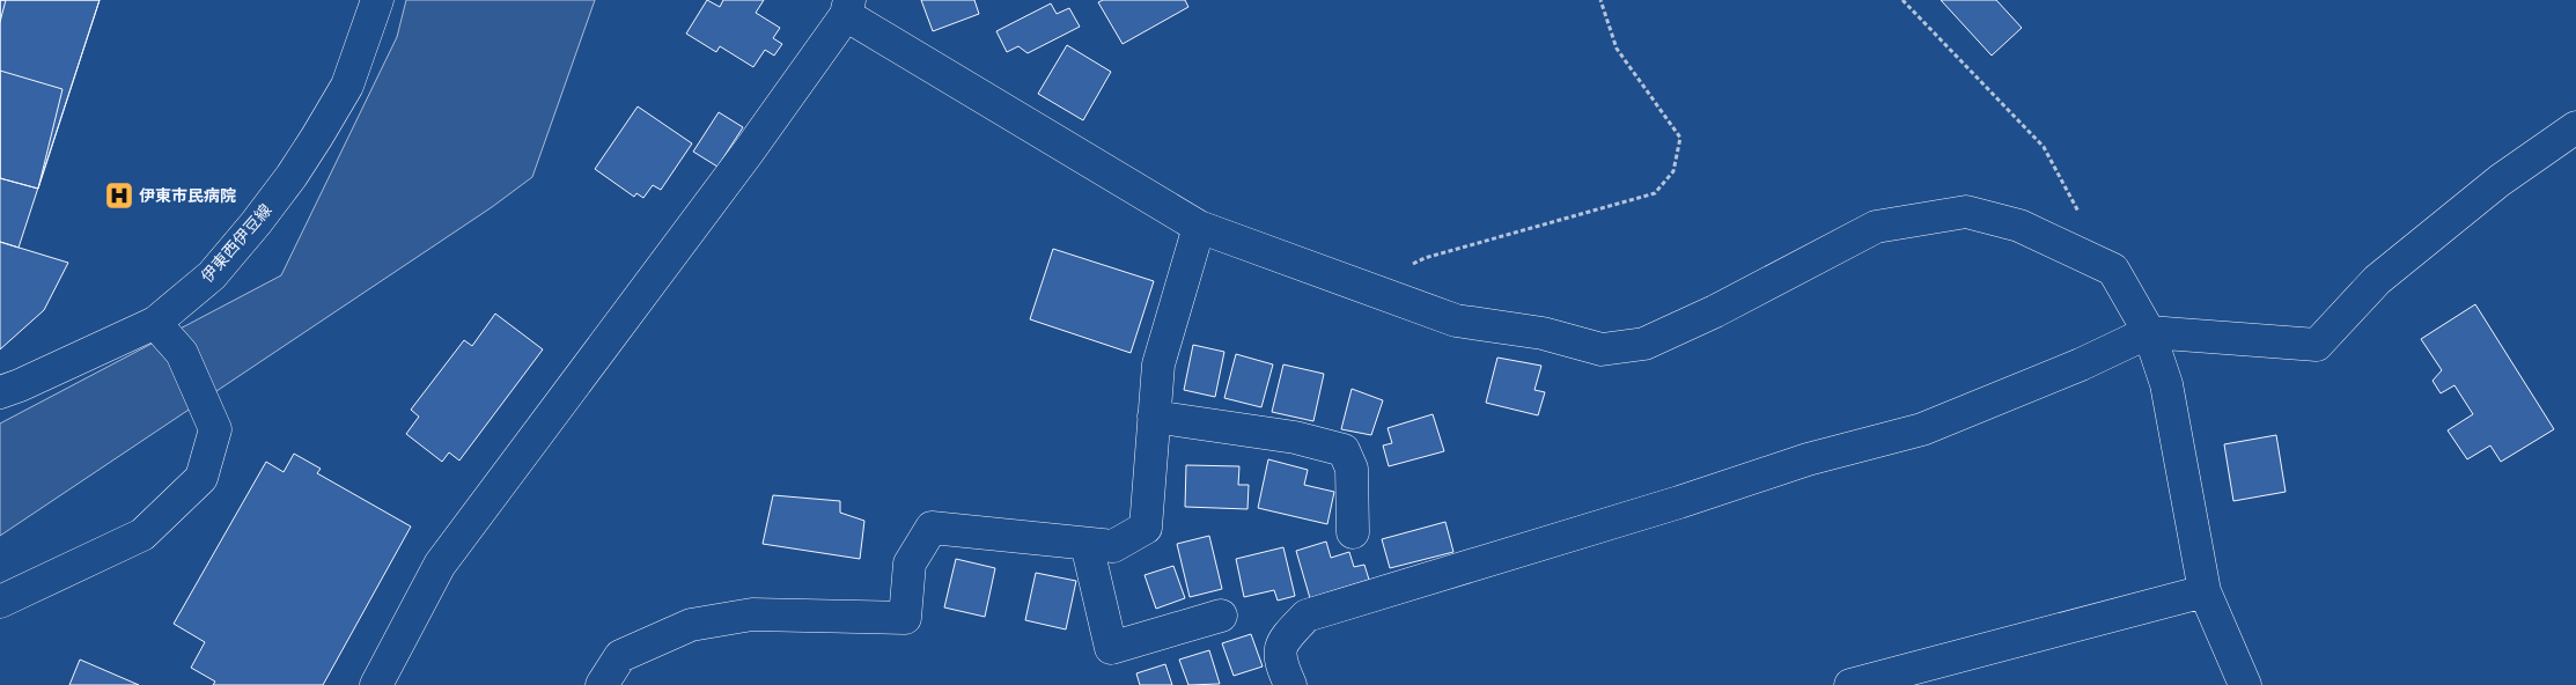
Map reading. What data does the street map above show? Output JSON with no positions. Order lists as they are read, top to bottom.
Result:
{
  "streets": {
    "street": ["伊東西伊豆線"]
  },
  "places": {
    "hospital": ["伊東市民病院"]
  }
}
